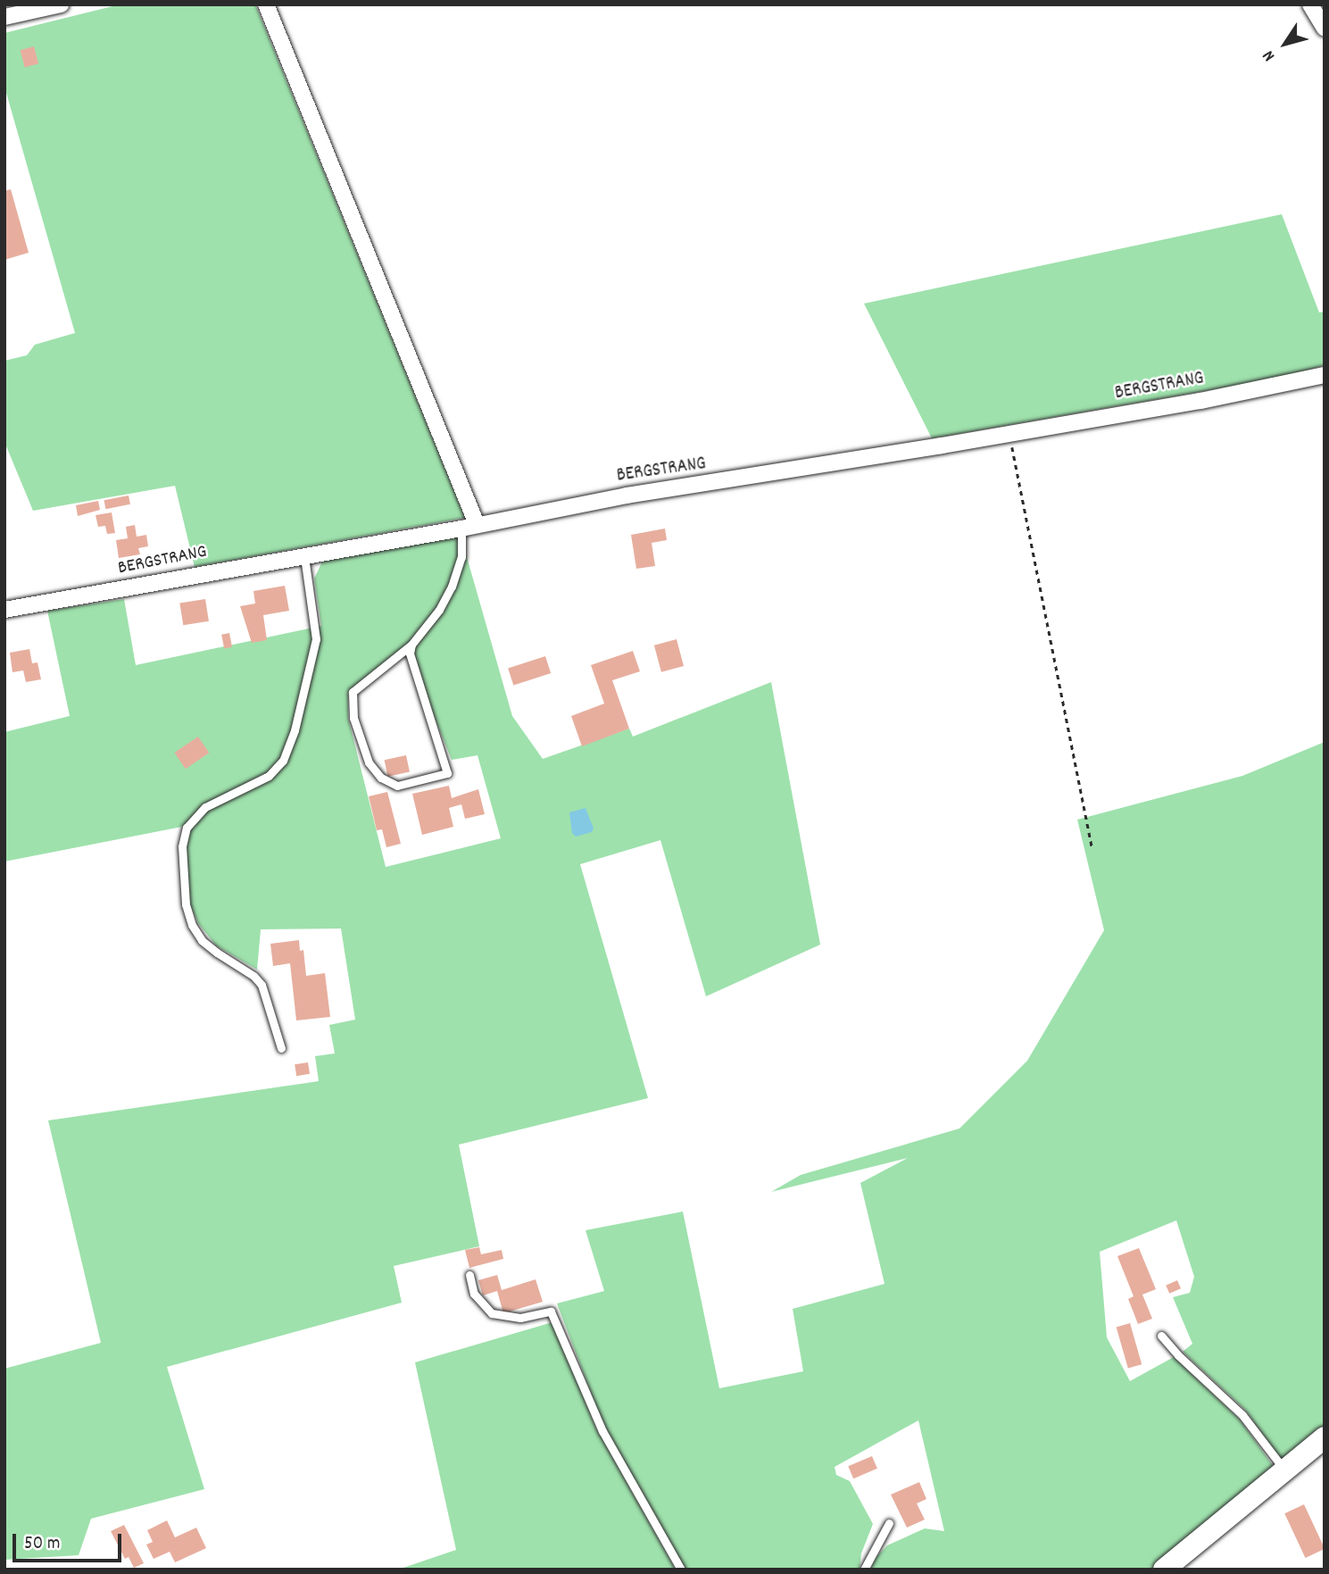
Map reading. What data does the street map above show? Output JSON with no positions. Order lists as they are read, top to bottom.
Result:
{
  "streets": {
    "street": ["BERGSTRANG"]
  },
  "scale_bar": "50 m",
  "north": "bottom left"
}
